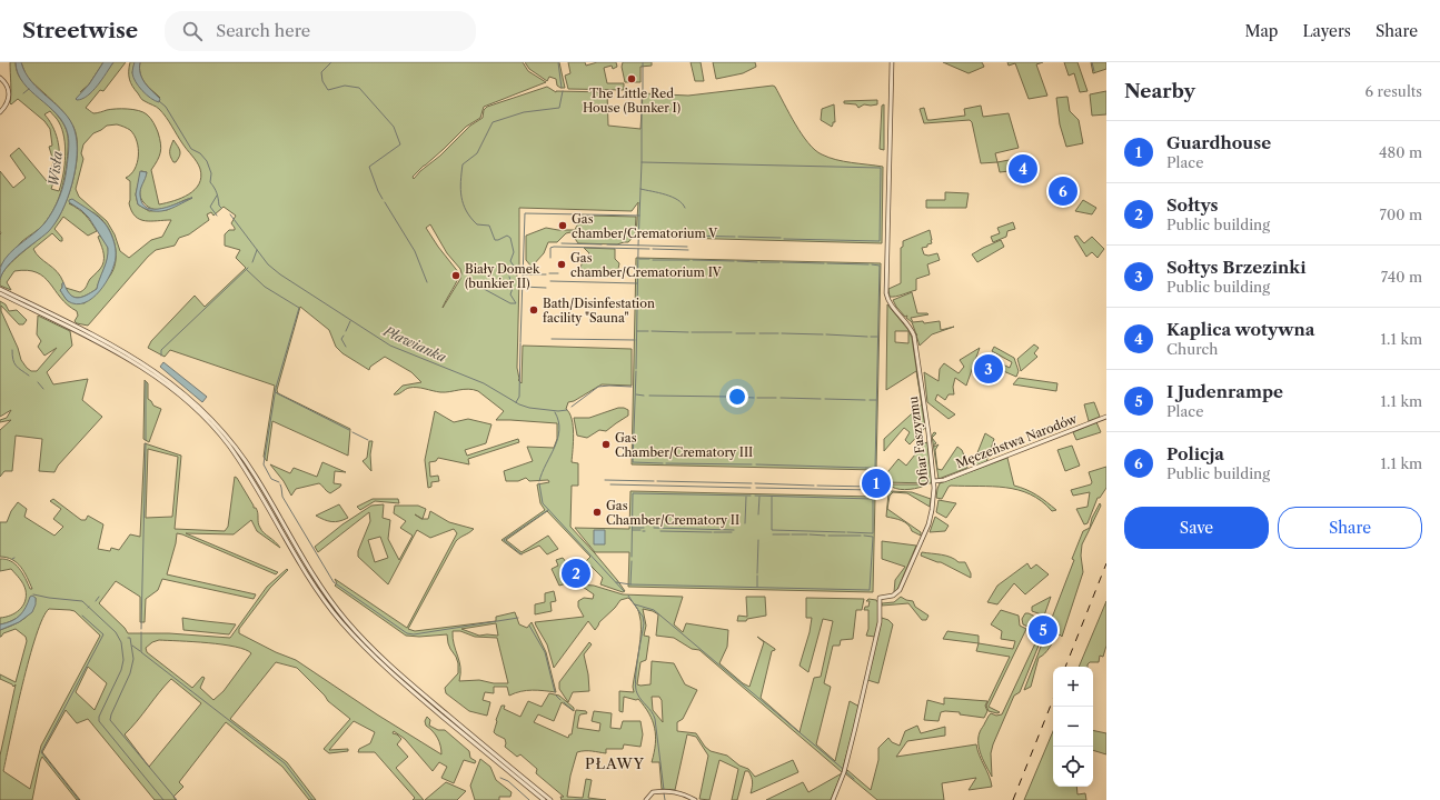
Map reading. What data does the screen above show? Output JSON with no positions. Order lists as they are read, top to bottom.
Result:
{
  "streets": {
    "street": ["Ofiar Faszyzmu", "Męczeństwa Narodów"]
  },
  "crossings": [
    ["Ofiar Faszyzmu", "Męczeństwa Narodów"]
  ],
  "districts": ["PŁAWY"],
  "water": ["Wisła", "Pławianka"],
  "places": [
    "The Little Red House (Bunker I)",
    "Gas chamber/Crematorium V",
    "Gas chamber/Crematorium IV",
    "Biały Domek (bunkier II)",
    "Bath/Disinfestation facility \"Sauna\"",
    "Gas Chamber/Crematory III",
    "Gas Chamber/Crematory II"
  ],
  "page": {
    "header": "Streetwise",
    "search": "Search here",
    "nav": ["Map", "Layers", "Share"],
    "heading": ["Nearby", "6 results"],
    "list": [
      {
        "mark": "1",
        "name": "Guardhouse",
        "note": "Place",
        "value": "480 m"
      },
      {
        "mark": "2",
        "name": "Sołtys",
        "note": "Public building",
        "value": "700 m"
      },
      {
        "mark": "3",
        "name": "Sołtys Brzezinki",
        "note": "Public building",
        "value": "740 m"
      },
      {
        "mark": "4",
        "name": "Kaplica wotywna",
        "note": "Church",
        "value": "1.1 km"
      },
      {
        "mark": "5",
        "name": "I Judenrampe",
        "note": "Place",
        "value": "1.1 km"
      },
      {
        "mark": "6",
        "name": "Policja",
        "note": "Public building",
        "value": "1.1 km"
      }
    ],
    "pins": [
      "4",
      "6",
      "3",
      "1",
      "2",
      "5"
    ],
    "buttons": ["Save", "Share"],
    "map_buttons": ["+", "−"]
  }
}
